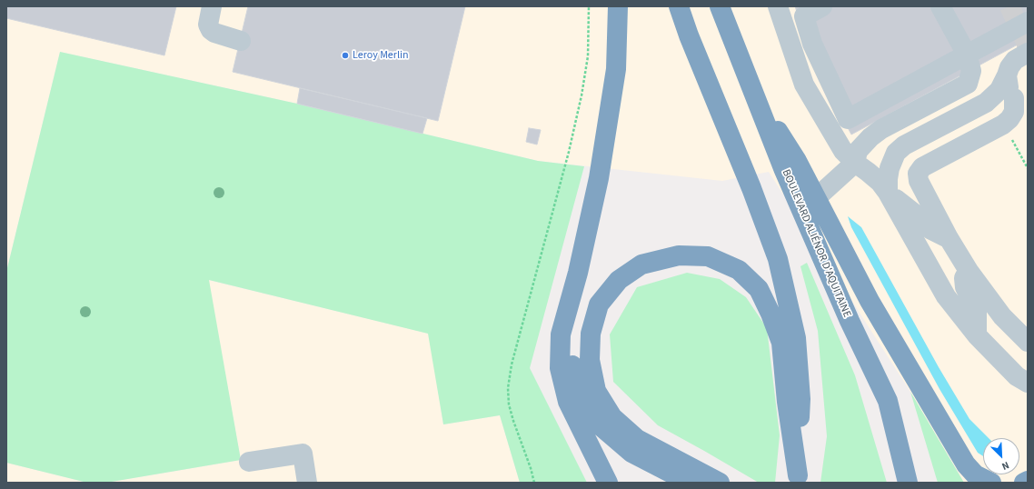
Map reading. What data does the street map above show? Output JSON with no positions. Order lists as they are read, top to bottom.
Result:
{
  "streets": {
    "highway": ["BOULEVARD ALIÉNOR D'AQUITAINE"]
  },
  "places": ["Leroy Merlin"],
  "north": "bottom right"
}
